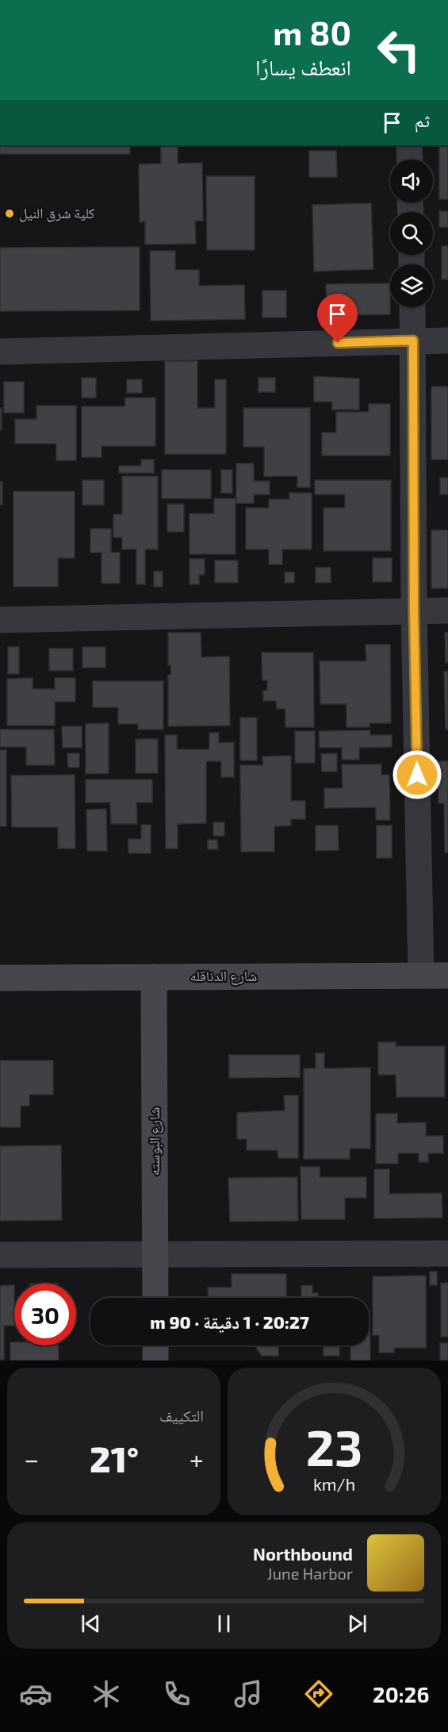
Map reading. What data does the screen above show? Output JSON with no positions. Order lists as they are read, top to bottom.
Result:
{
  "streets": {
    "street": ["شارع الدناقله", "شارع البوسته"]
  },
  "crossings": [
    ["شارع الدناقله", "شارع البوسته"]
  ],
  "places": ["كلية شرق النيل"],
  "page": {
    "turn": ["80 m", "انعطف يسارًا"],
    "then": "ثم",
    "limit": "30",
    "trip": "20:27 · 1 دقيقة · 90 m",
    "tile": "التكييف",
    "heat": ["−", "21°", "+"],
    "song": ["Northbound", "June Harbor"],
    "tabs": "20:26",
    "gauge": ["23", "km/h"]
  }
}
